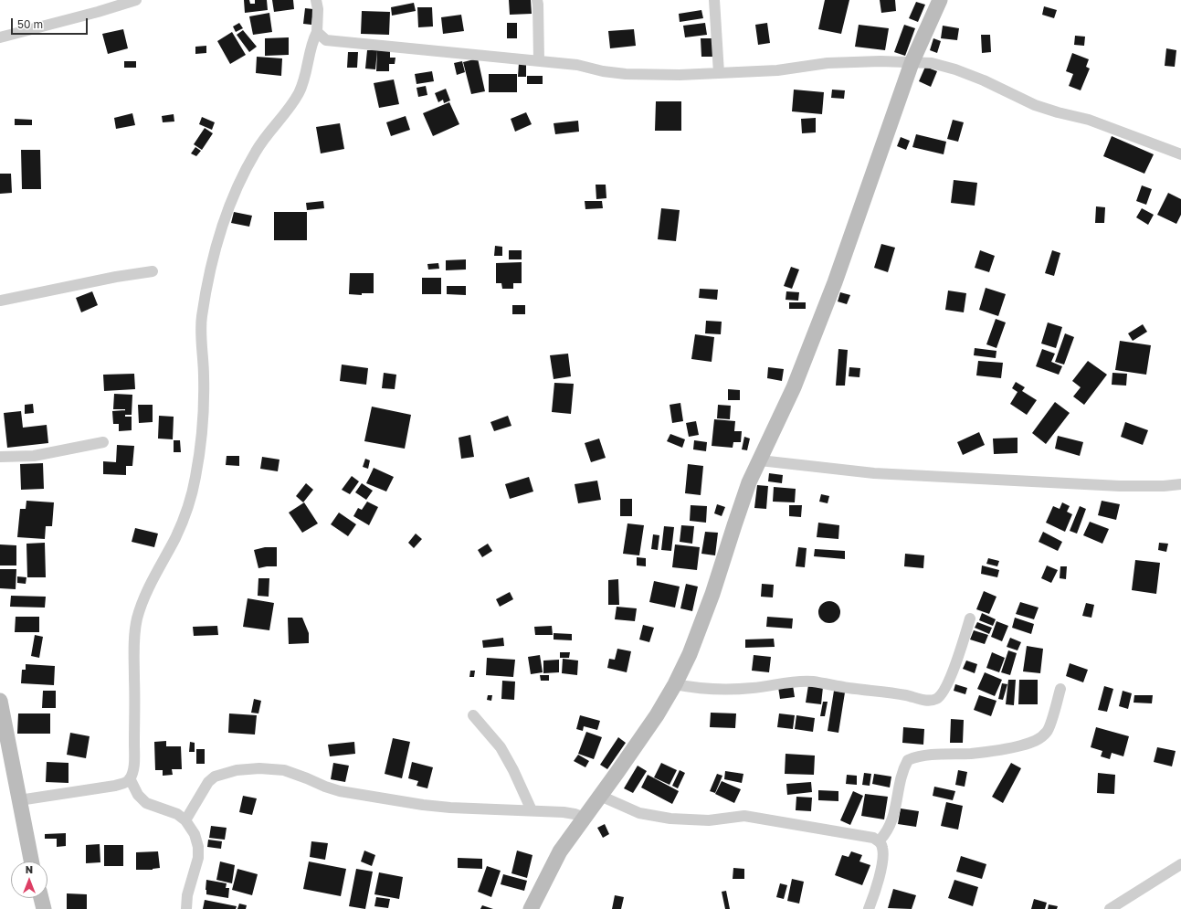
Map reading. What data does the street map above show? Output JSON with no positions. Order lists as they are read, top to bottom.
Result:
{
  "scale_bar": "50 m",
  "north": "top"
}
